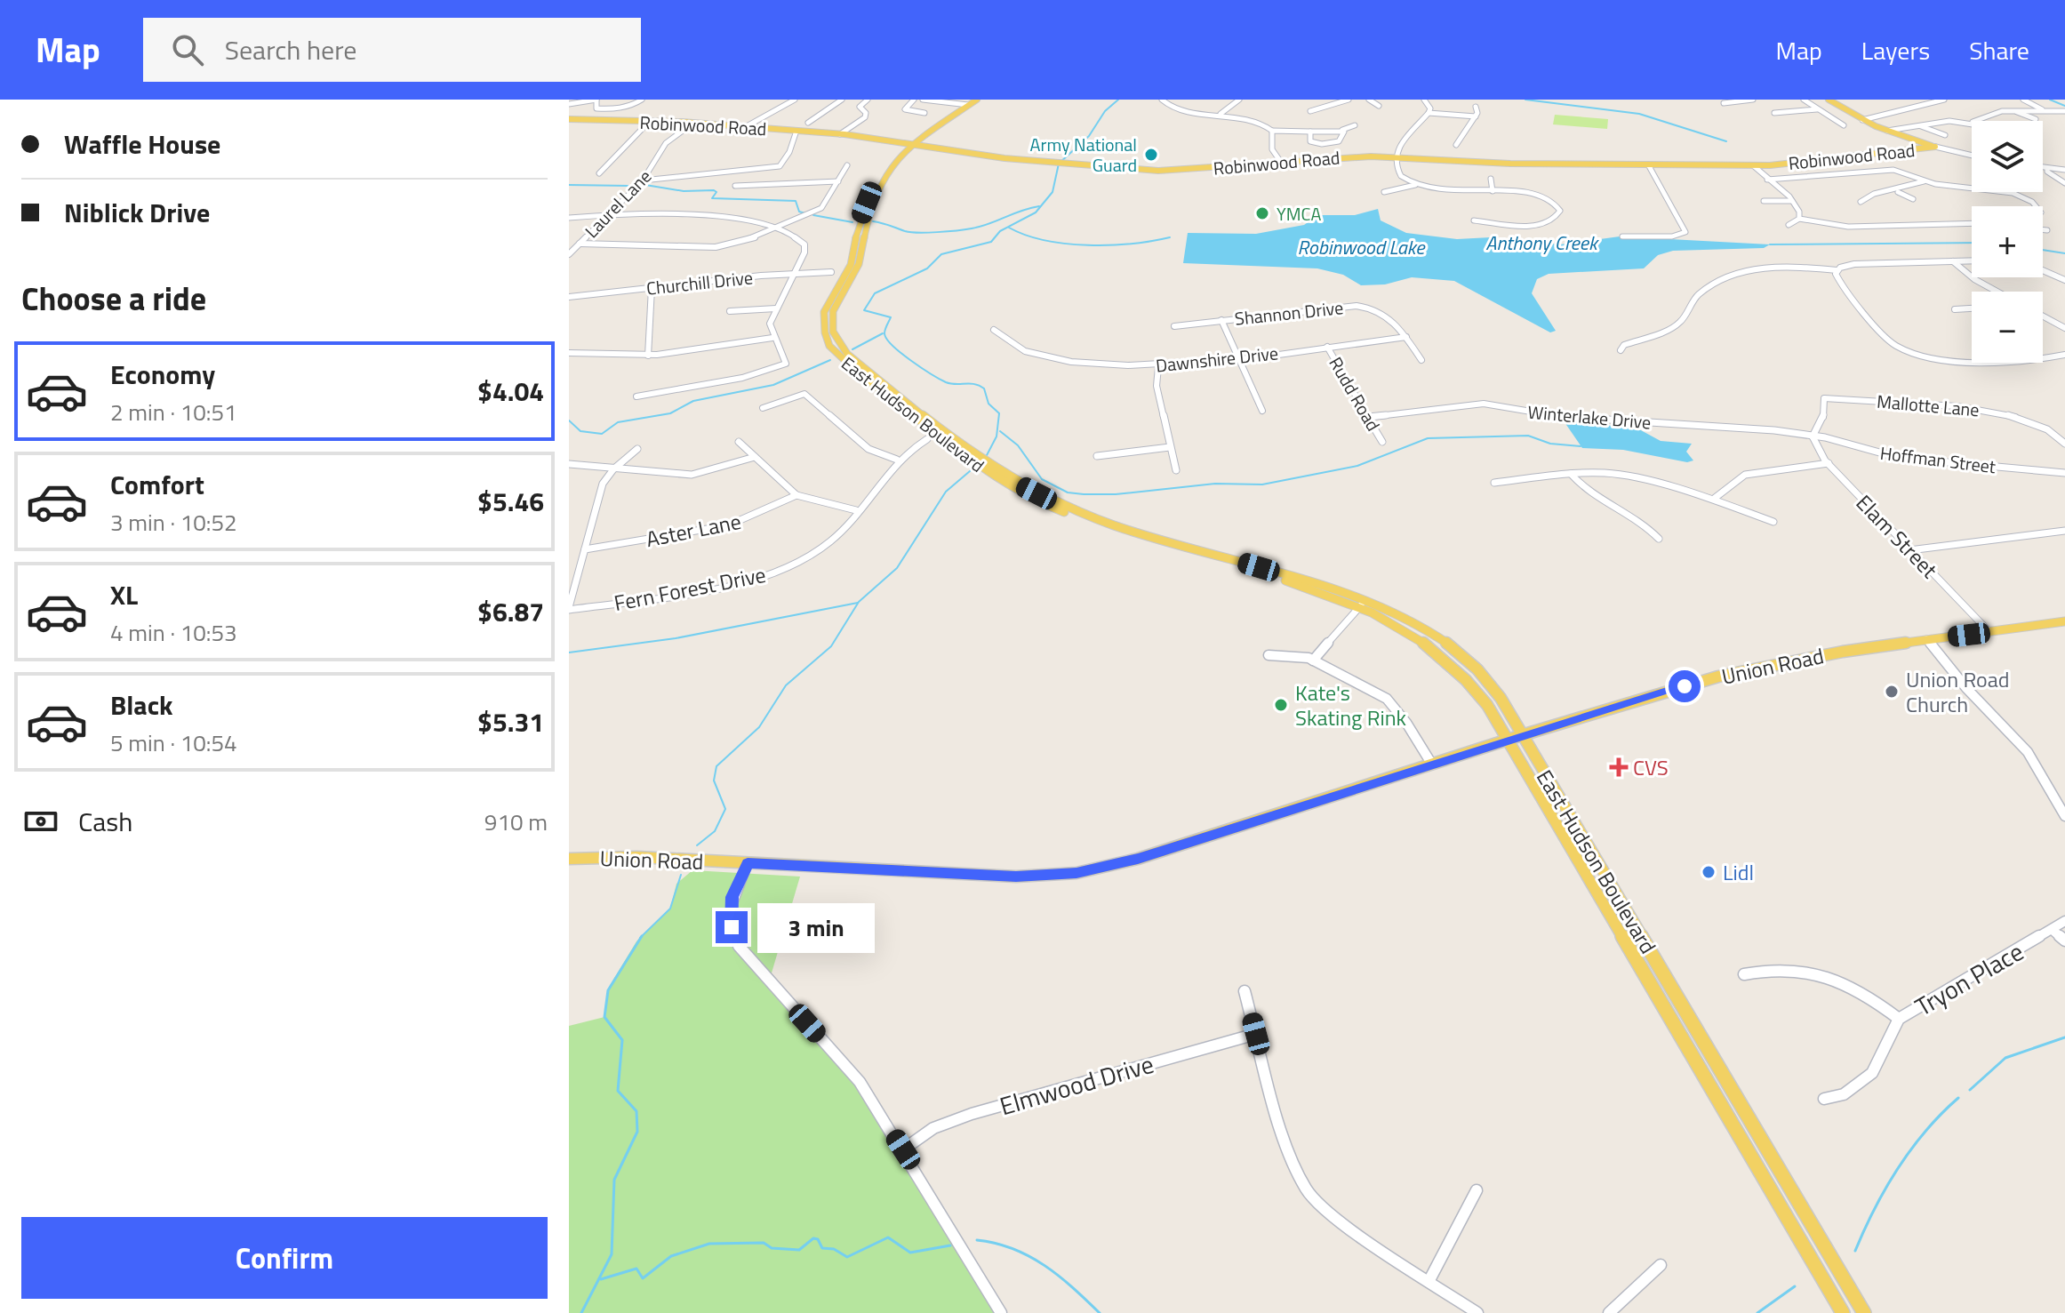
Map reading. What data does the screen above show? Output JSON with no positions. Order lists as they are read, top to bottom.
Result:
{
  "streets": {
    "main road": ["Robinwood Road", "East Hudson Boulevard", "Union Road"],
    "street": [
      "Laurel Lane",
      "Churchill Drive",
      "Shannon Drive",
      "Dawnshire Drive",
      "Rudd Road",
      "Mallotte Lane",
      "Winterlake Drive",
      "Hoffman Street",
      "Aster Lane",
      "Elam Street",
      "Fern Forest Drive",
      "Tryon Place",
      "Elmwood Drive"
    ]
  },
  "crossings": [
    ["Robinwood Road", "Laurel Lane"],
    ["Robinwood Road", "East Hudson Boulevard"],
    ["Shannon Drive", "Dawnshire Drive"],
    ["Dawnshire Drive", "Rudd Road"],
    ["Rudd Road", "Winterlake Drive"],
    ["Mallotte Lane", "Winterlake Drive"],
    ["Mallotte Lane", "Hoffman Street"],
    ["Mallotte Lane", "Elam Street"],
    ["East Hudson Boulevard", "Union Road"],
    ["Winterlake Drive", "Hoffman Street"],
    ["Winterlake Drive", "Elam Street"],
    ["Hoffman Street", "Elam Street"],
    ["Elam Street", "Union Road"]
  ],
  "water": ["Anthony Creek", "Robinwood Lake"],
  "places": {
    "other": [
      "Army National Guard",
      "YMCA",
      "Union Road Church",
      "Kate's Skating Rink",
      "Lidl"
    ],
    "health": ["CVS"]
  },
  "page": {
    "header": "Map",
    "search": "Search here",
    "nav": ["Map", "Layers", "Share"],
    "banner": ["Waffle House", "Niblick Drive"],
    "map_buttons": ["+", "−"],
    "heading": "Choose a ride",
    "list": [
      {
        "name": "Economy",
        "note": "2 min · 10:51",
        "value": "$4.04"
      },
      {
        "name": "Comfort",
        "note": "3 min · 10:52",
        "value": "$5.46"
      },
      {
        "name": "XL",
        "note": "4 min · 10:53",
        "value": "$6.87"
      },
      {
        "name": "Black",
        "note": "5 min · 10:54",
        "value": "$5.31"
      }
    ],
    "pay": ["Cash", "910 m"],
    "bubble": "3 min",
    "buttons": "Confirm"
  }
}
